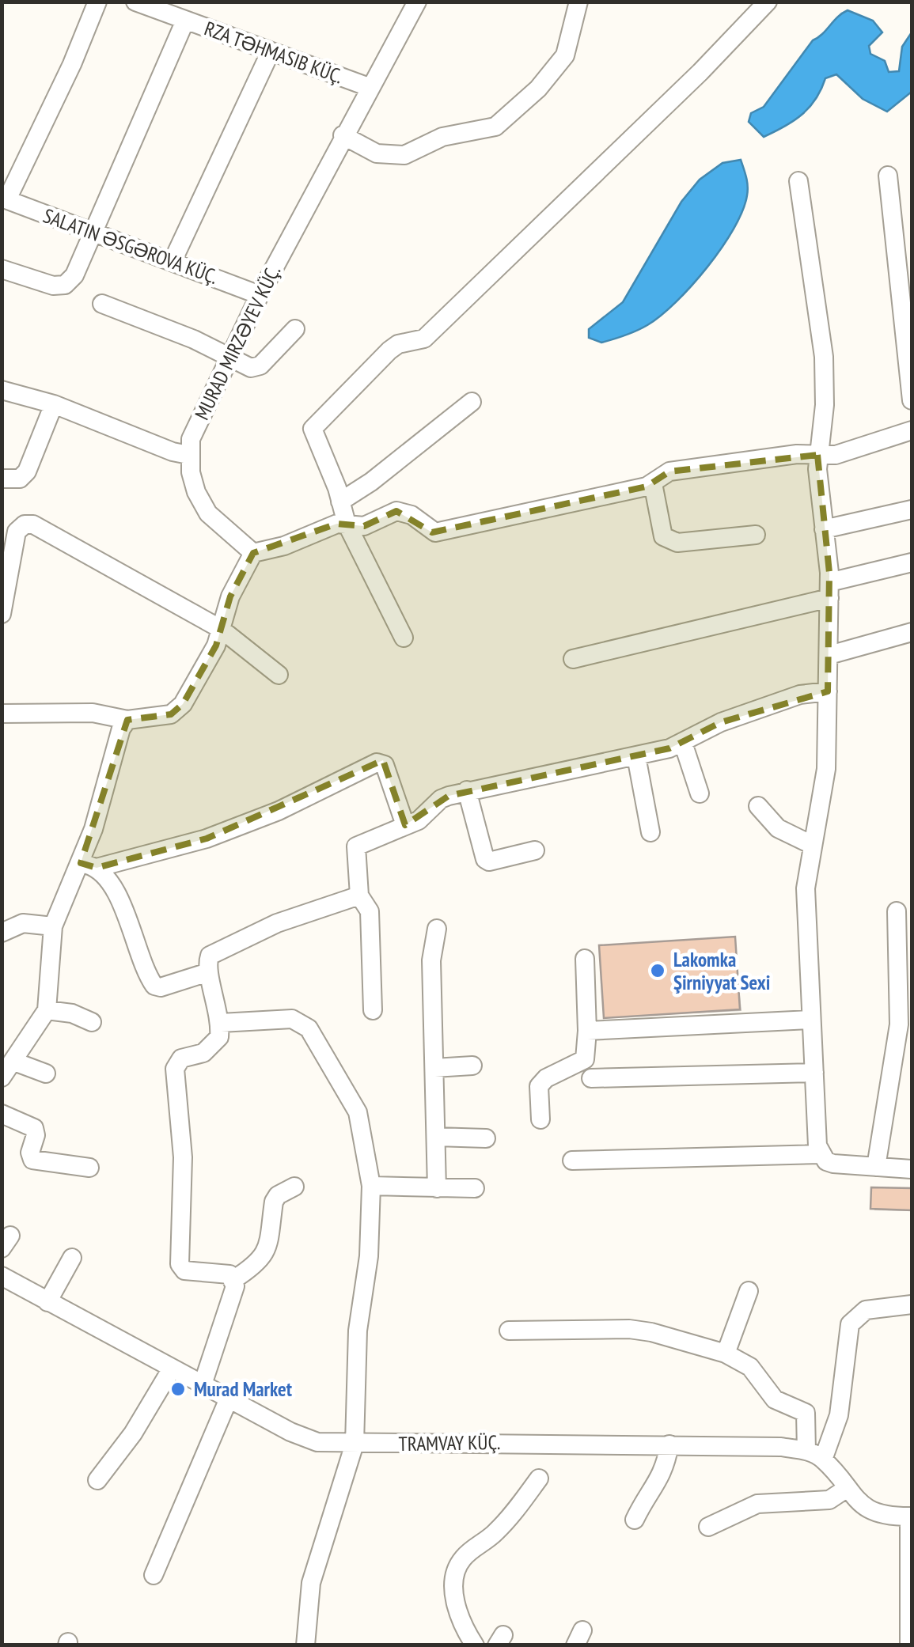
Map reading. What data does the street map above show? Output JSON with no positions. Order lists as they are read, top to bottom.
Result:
{
  "streets": {
    "street": ["RZA TƏHMASIB KÜÇ.", "MURAD MIRZƏYEV KÜÇ.", "TRAMVAY KÜÇ."]
  },
  "crossings": [
    ["RZA TƏHMASIB KÜÇ.", "MURAD MIRZƏYEV KÜÇ."]
  ],
  "places": ["Lakomka Şirniyyat Sexi", "Murad Market"]
}
